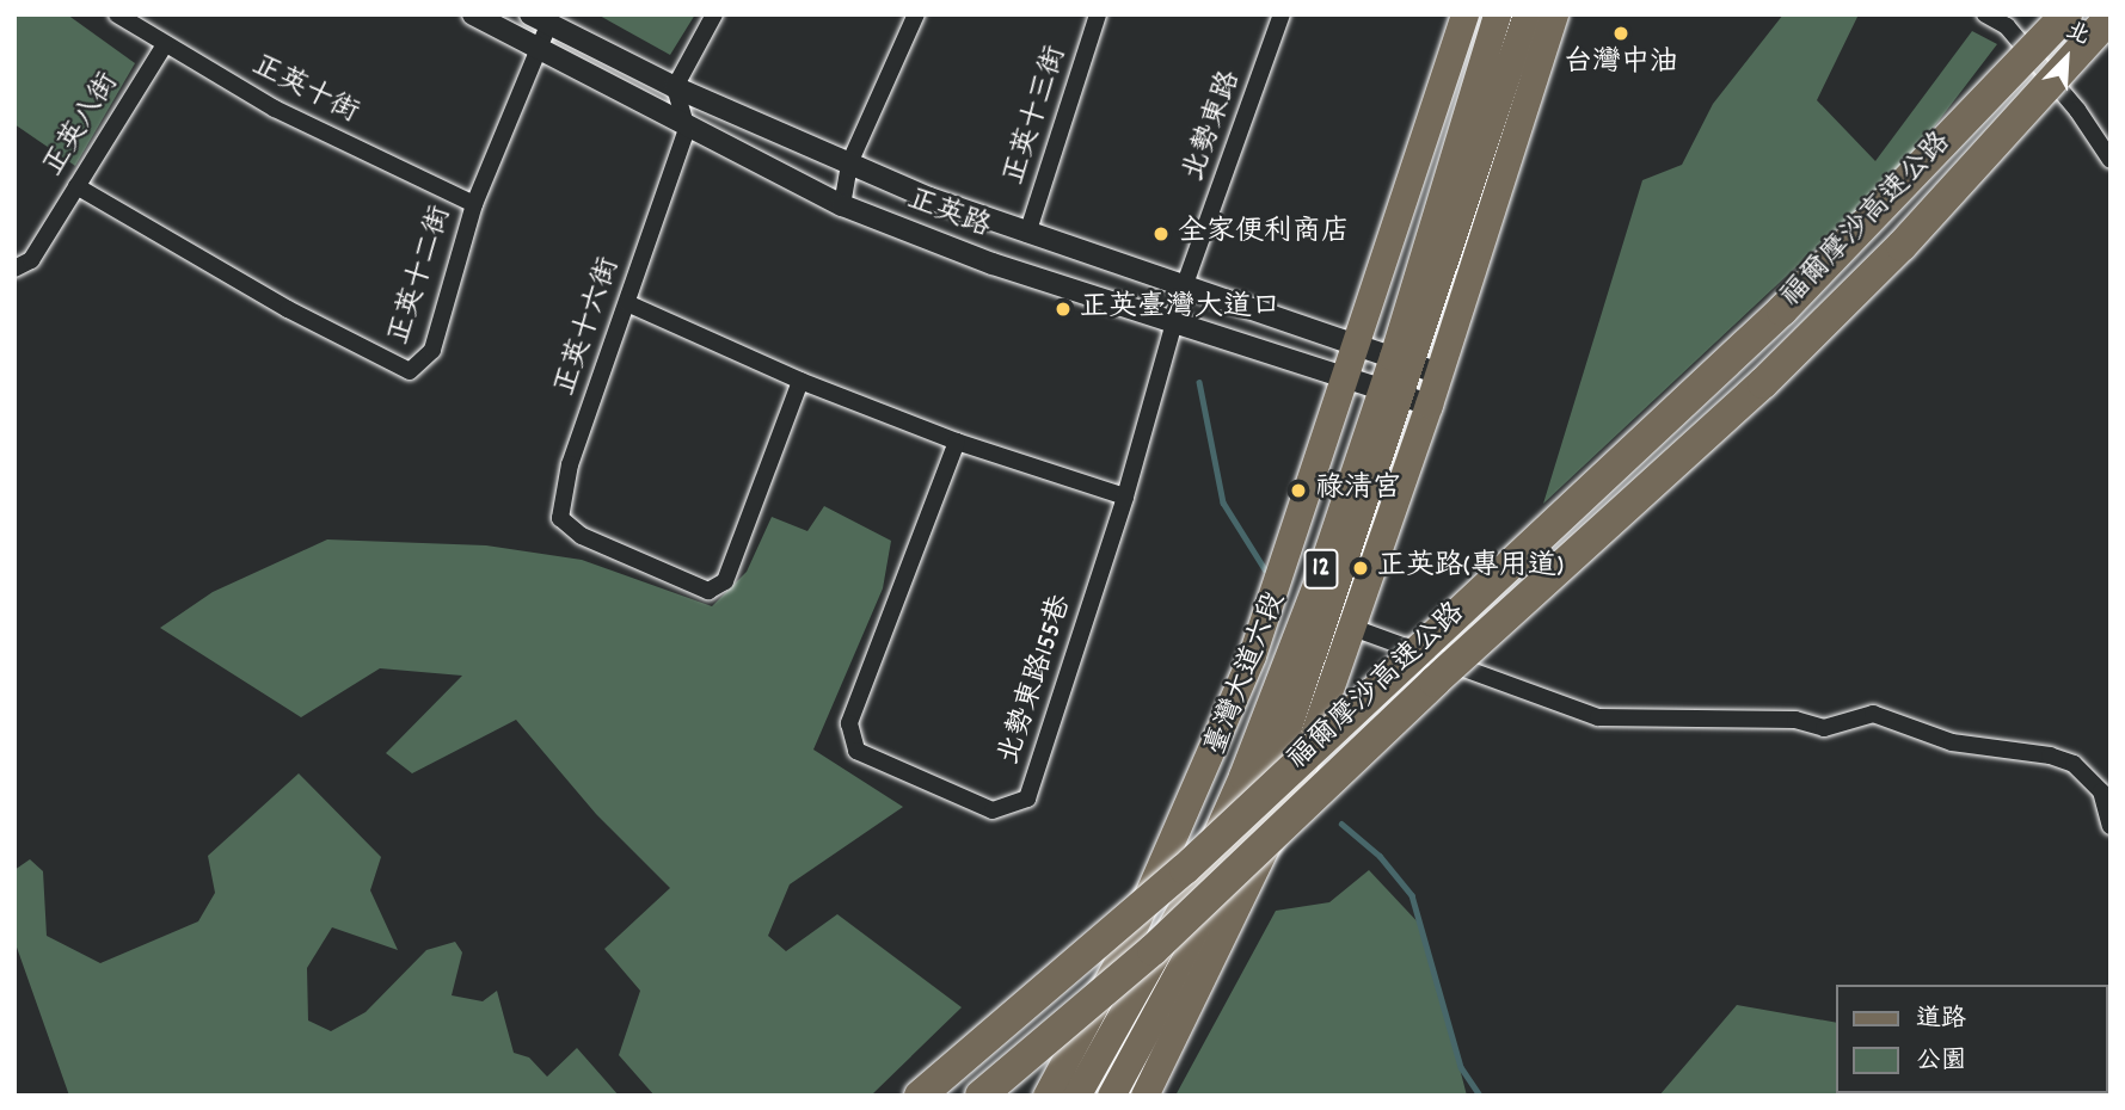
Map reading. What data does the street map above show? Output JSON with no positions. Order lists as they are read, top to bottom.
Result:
{
  "streets": {
    "highway": ["福爾摩沙高速公路"],
    "main road": ["12", "臺灣大道六段"],
    "street": [
      "正英十街",
      "正英十三街",
      "正英八街",
      "北勢東路",
      "正英路",
      "正英十二街",
      "正英十六街",
      "北勢東路155巷"
    ]
  },
  "crossings": [
    ["正英十街", "正英八街"],
    ["正英十街", "正英十二街"],
    ["正英十三街", "正英路"],
    ["正英八街", "正英十二街"],
    ["北勢東路", "正英路"],
    ["北勢東路", "北勢東路155巷"],
    ["正英路", "正英十二街"],
    ["正英路", "正英十六街"],
    ["正英路", "12"],
    ["正英路", "臺灣大道六段"]
  ],
  "places": [
    "台灣中油",
    "全家便利商店",
    "正英臺灣大道口",
    "祿清宮",
    "正英路(專用道)"
  ],
  "legend": ["道路", "公園"],
  "north": "top right"
}
